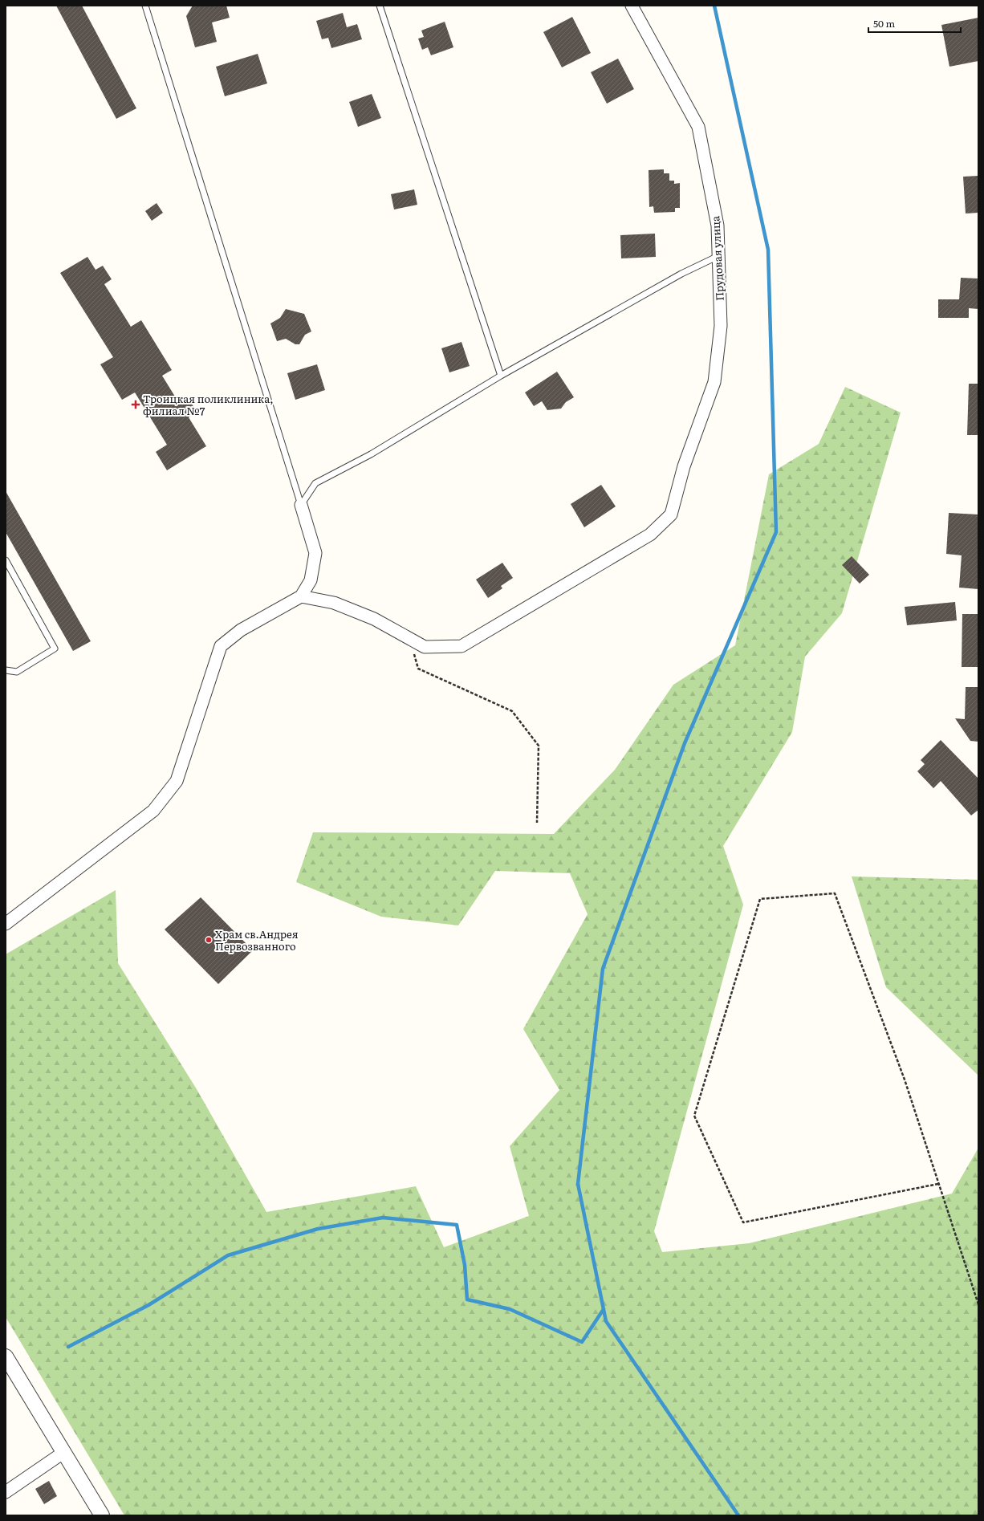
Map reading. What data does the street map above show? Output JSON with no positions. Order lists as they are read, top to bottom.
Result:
{
  "streets": {
    "street": ["Прудовая улица"]
  },
  "places": {
    "health": ["Троицкая поликлиника, филиал №7"],
    "other": ["Храм св.Андрея Первозванного"]
  },
  "scale_bar": "50 m"
}
